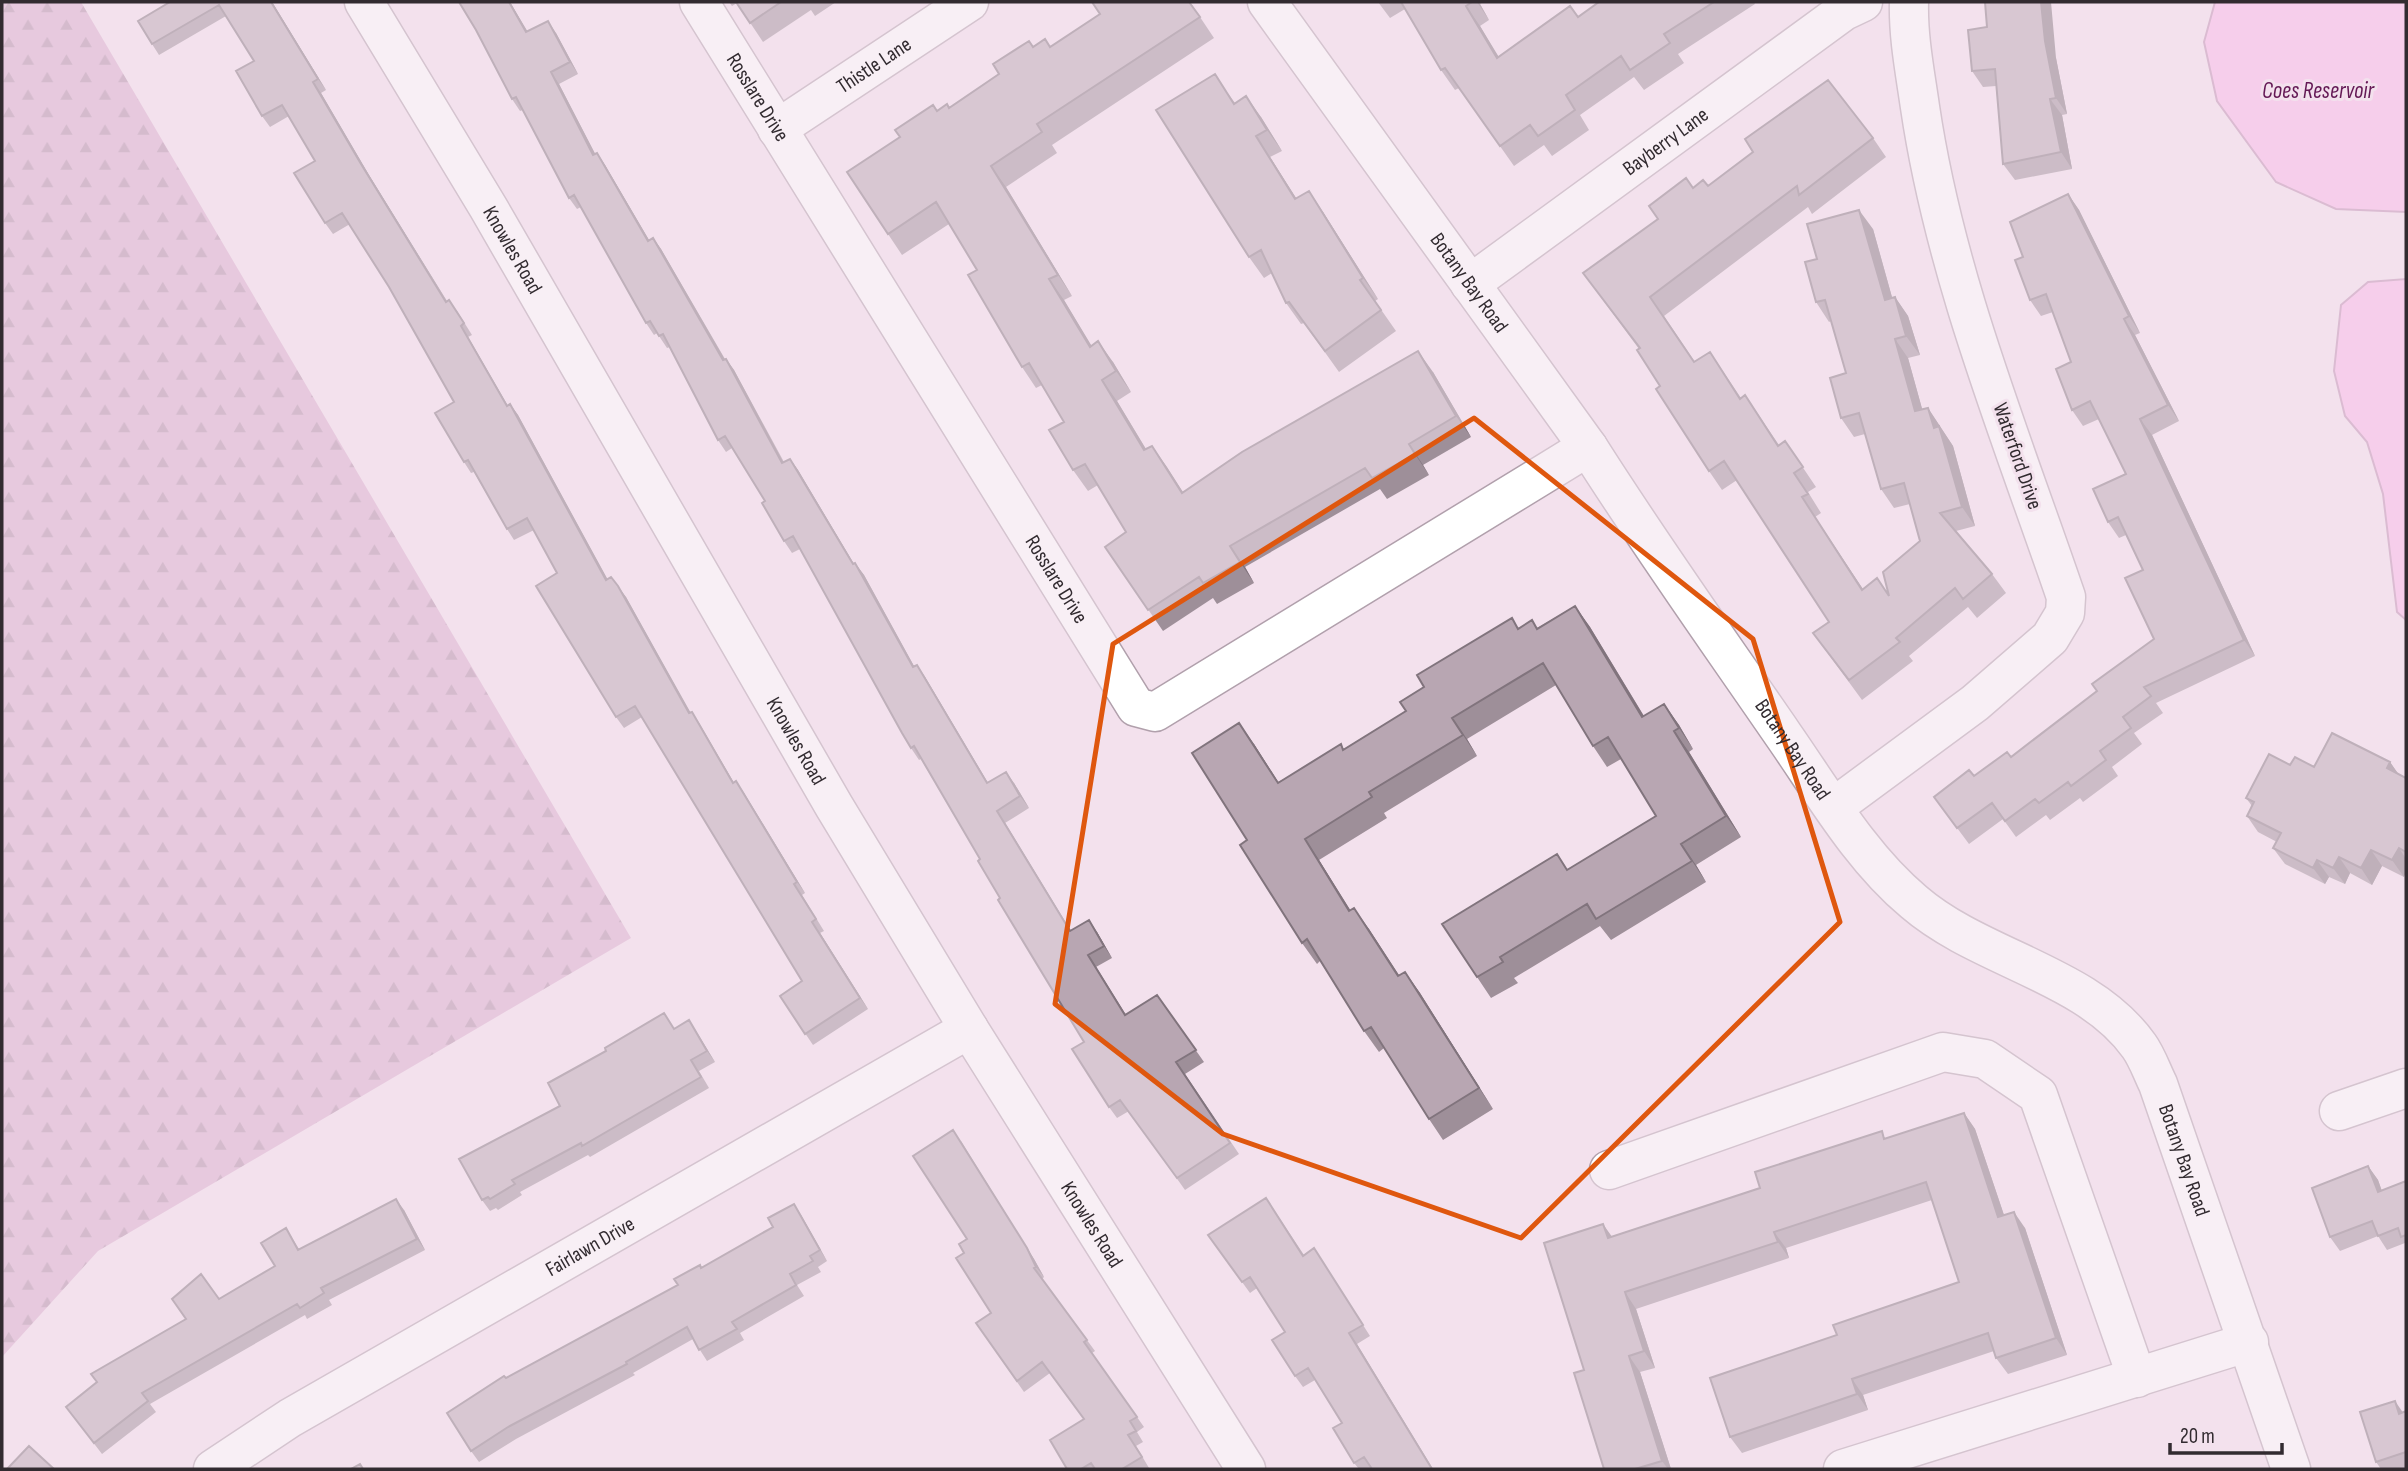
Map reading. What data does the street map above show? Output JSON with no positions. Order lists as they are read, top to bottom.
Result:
{
  "streets": {
    "street": [
      "Thistle Lane",
      "Rosslare Drive",
      "Bayberry Lane",
      "Knowles Road",
      "Botany Bay Road",
      "Waterford Drive",
      "Fairlawn Drive"
    ]
  },
  "crossings": [
    ["Thistle Lane", "Rosslare Drive"],
    ["Rosslare Drive", "Botany Bay Road"],
    ["Bayberry Lane", "Botany Bay Road"],
    ["Knowles Road", "Fairlawn Drive"],
    ["Botany Bay Road", "Waterford Drive"]
  ],
  "water": ["Coes Reservoir"],
  "scale_bar": "20 m"
}
